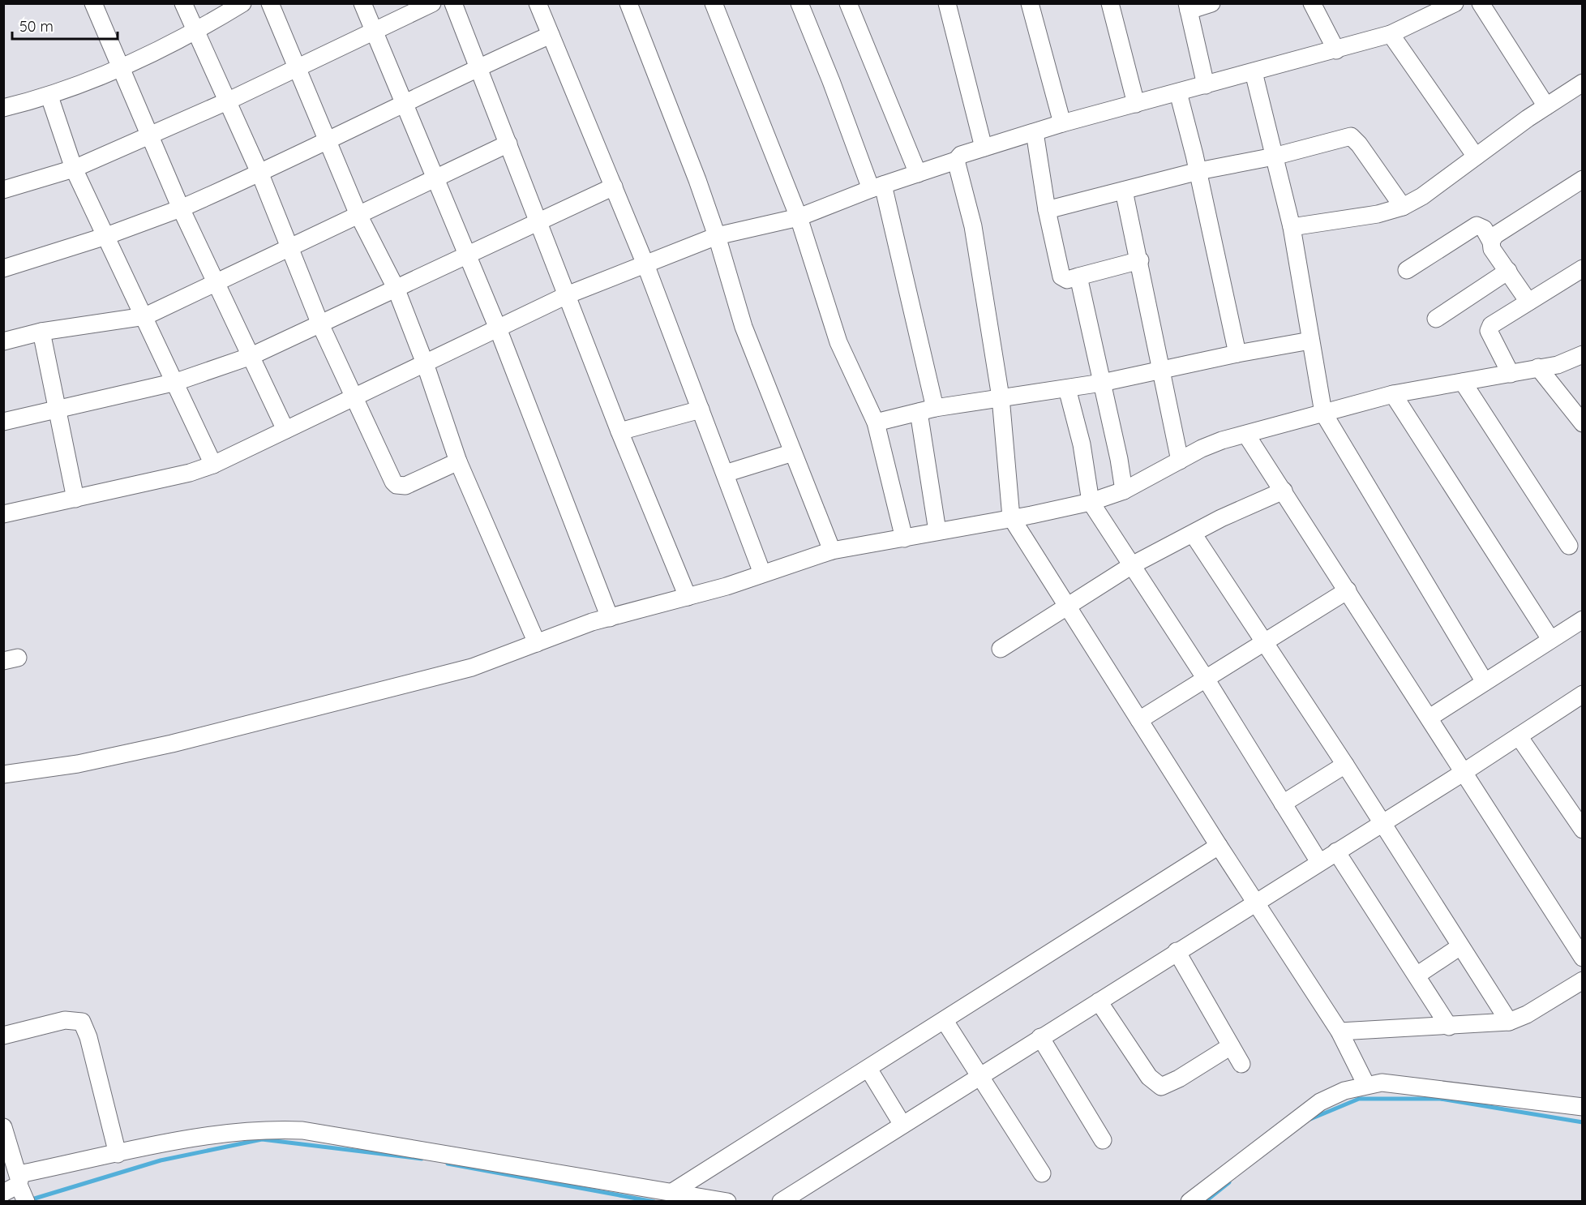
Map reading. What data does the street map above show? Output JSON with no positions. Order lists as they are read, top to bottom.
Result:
{
  "scale_bar": "50 m"
}
